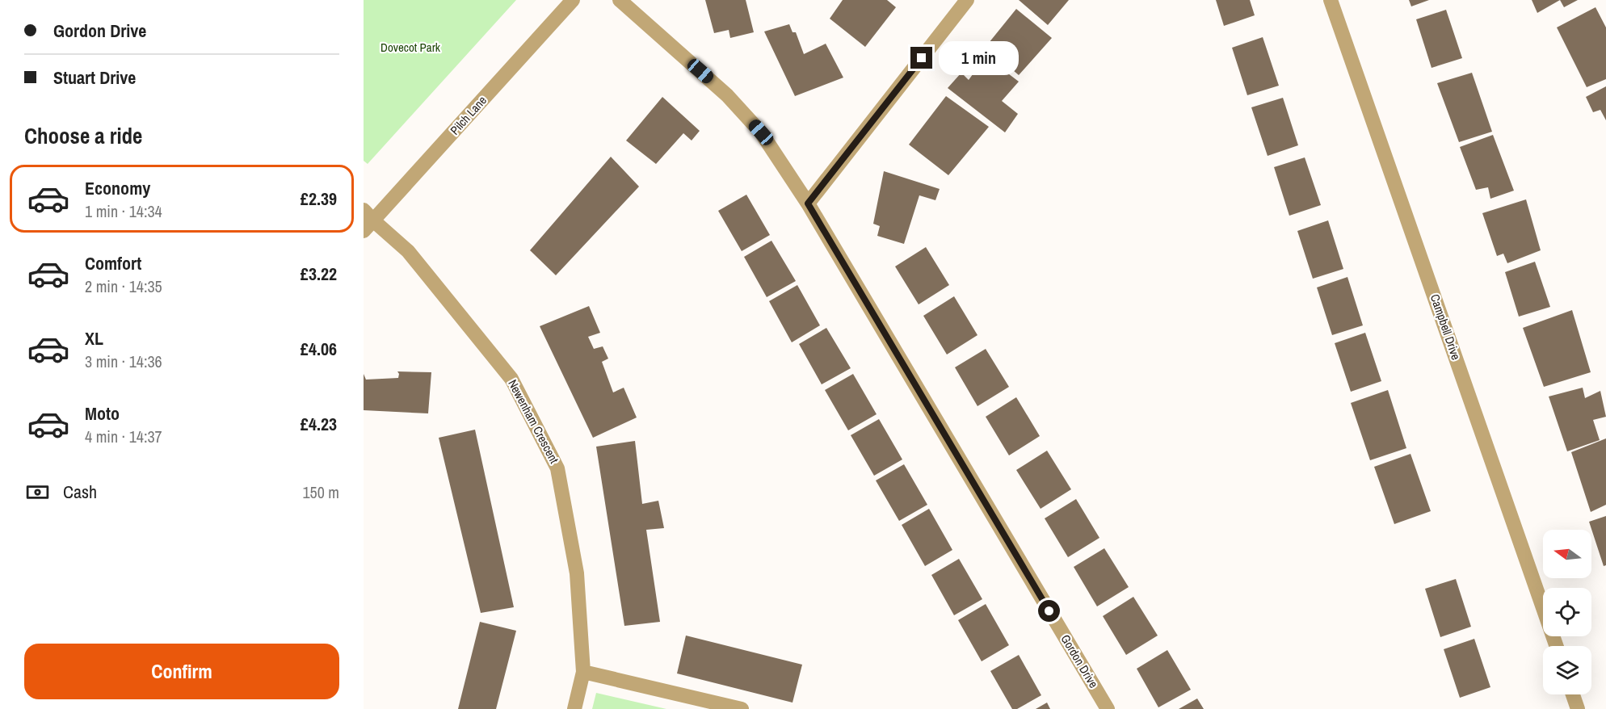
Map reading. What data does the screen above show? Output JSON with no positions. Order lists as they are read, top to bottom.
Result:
{
  "streets": {
    "street": [
      "Pilch Lane",
      "Campbell Drive",
      "Newenham Crescent",
      "Gordon Drive"
    ]
  },
  "crossings": [
    ["Pilch Lane", "Newenham Crescent"]
  ],
  "parks": ["Dovecot Park"],
  "north": "left",
  "page": {
    "banner": ["Gordon Drive", "Stuart Drive"],
    "bubble": "1 min",
    "heading": "Choose a ride",
    "list": [
      {
        "name": "Economy",
        "note": "1 min · 14:34",
        "value": "£2.39"
      },
      {
        "name": "Comfort",
        "note": "2 min · 14:35",
        "value": "£3.22"
      },
      {
        "name": "XL",
        "note": "3 min · 14:36",
        "value": "£4.06"
      },
      {
        "name": "Moto",
        "note": "4 min · 14:37",
        "value": "£4.23"
      }
    ],
    "pay": ["Cash", "150 m"],
    "buttons": "Confirm"
  }
}
